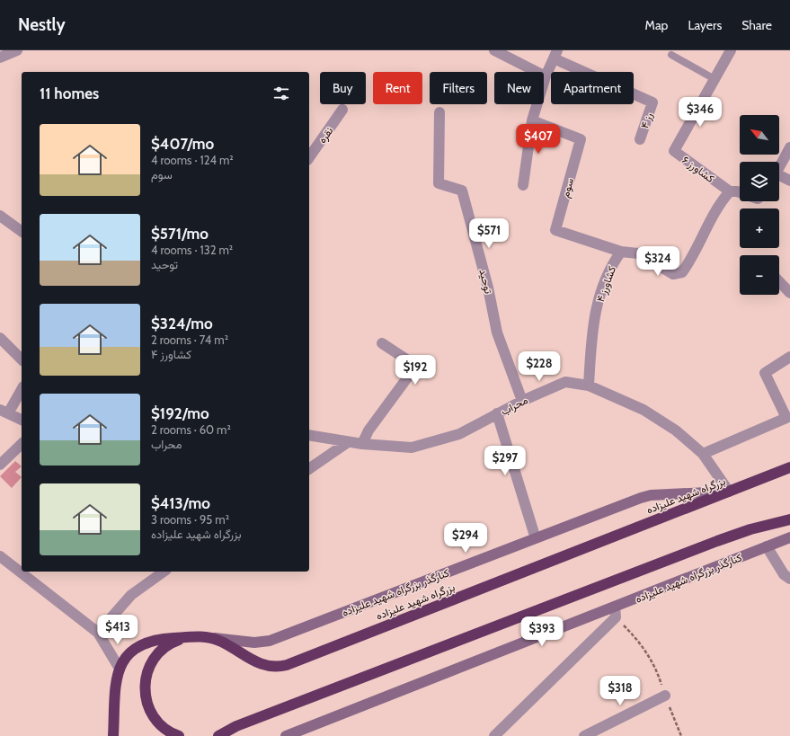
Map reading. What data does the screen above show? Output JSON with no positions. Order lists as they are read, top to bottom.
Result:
{
  "streets": {
    "highway": ["بزرگراه شهید علیزاده"],
    "main road": ["کنارگذر بزرگراه شهید علیزاده"],
    "street": [
      "رز ۴",
      "نقره",
      "کشاورز ۶",
      "سوم",
      "توحید",
      "کشاورز ۴",
      "محراب"
    ]
  },
  "crossings": [
    ["سوم", "کشاورز ۴"],
    ["توحید", "محراب"],
    ["کشاورز ۴", "محراب"],
    ["محراب", "بزرگراه شهید علیزاده"],
    ["محراب", "کنارگذر بزرگراه شهید علیزاده"],
    ["بزرگراه شهید علیزاده", "کنارگذر بزرگراه شهید علیزاده"]
  ],
  "north": "top left",
  "page": {
    "header": "Nestly",
    "nav": ["Map", "Layers", "Share"],
    "chip": [
      "Buy",
      "Rent",
      "Filters",
      "New",
      "Apartment"
    ],
    "heading": "11 homes",
    "price": [
      "$346",
      "$407",
      "$571",
      "$324",
      "$228",
      "$192",
      "$297",
      "$294",
      "$413",
      "$393",
      "$318"
    ],
    "map_buttons": ["+", "−"],
    "list": [
      {
        "name": "$407/mo",
        "note": "4 rooms · 124 m² · سوم"
      },
      {
        "name": "$571/mo",
        "note": "4 rooms · 132 m² · توحید"
      },
      {
        "name": "$324/mo",
        "note": "2 rooms · 74 m² · کشاورز ۴"
      },
      {
        "name": "$192/mo",
        "note": "2 rooms · 60 m² · محراب"
      },
      {
        "name": "$413/mo",
        "note": "3 rooms · 95 m² · بزرگراه شهید علیزاده"
      }
    ]
  }
}
